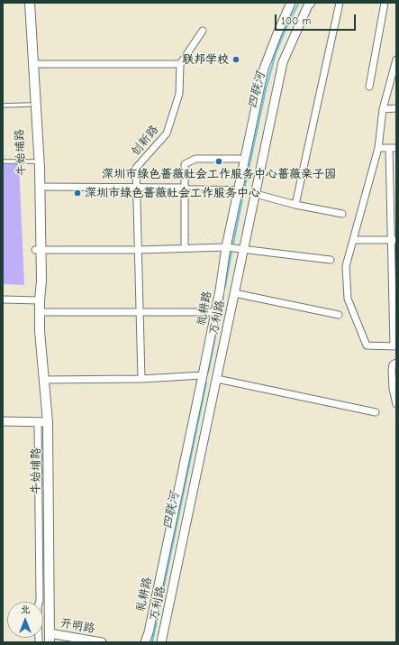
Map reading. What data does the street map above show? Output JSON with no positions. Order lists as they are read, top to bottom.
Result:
{
  "streets": {
    "main road": ["牛始埔路"],
    "street": [
      "创新路",
      "礼耕路",
      "万利路",
      "开明路"
    ]
  },
  "crossings": [
    ["牛始埔路", "开明路"]
  ],
  "water": ["四联河"],
  "places": ["联邦学校", "深圳市绿色蔷薇社会工作服务中心蔷薇亲子园", "深圳市绿色蔷薇社会工作服务中心"],
  "scale_bar": "100 m",
  "north": "top"
}
